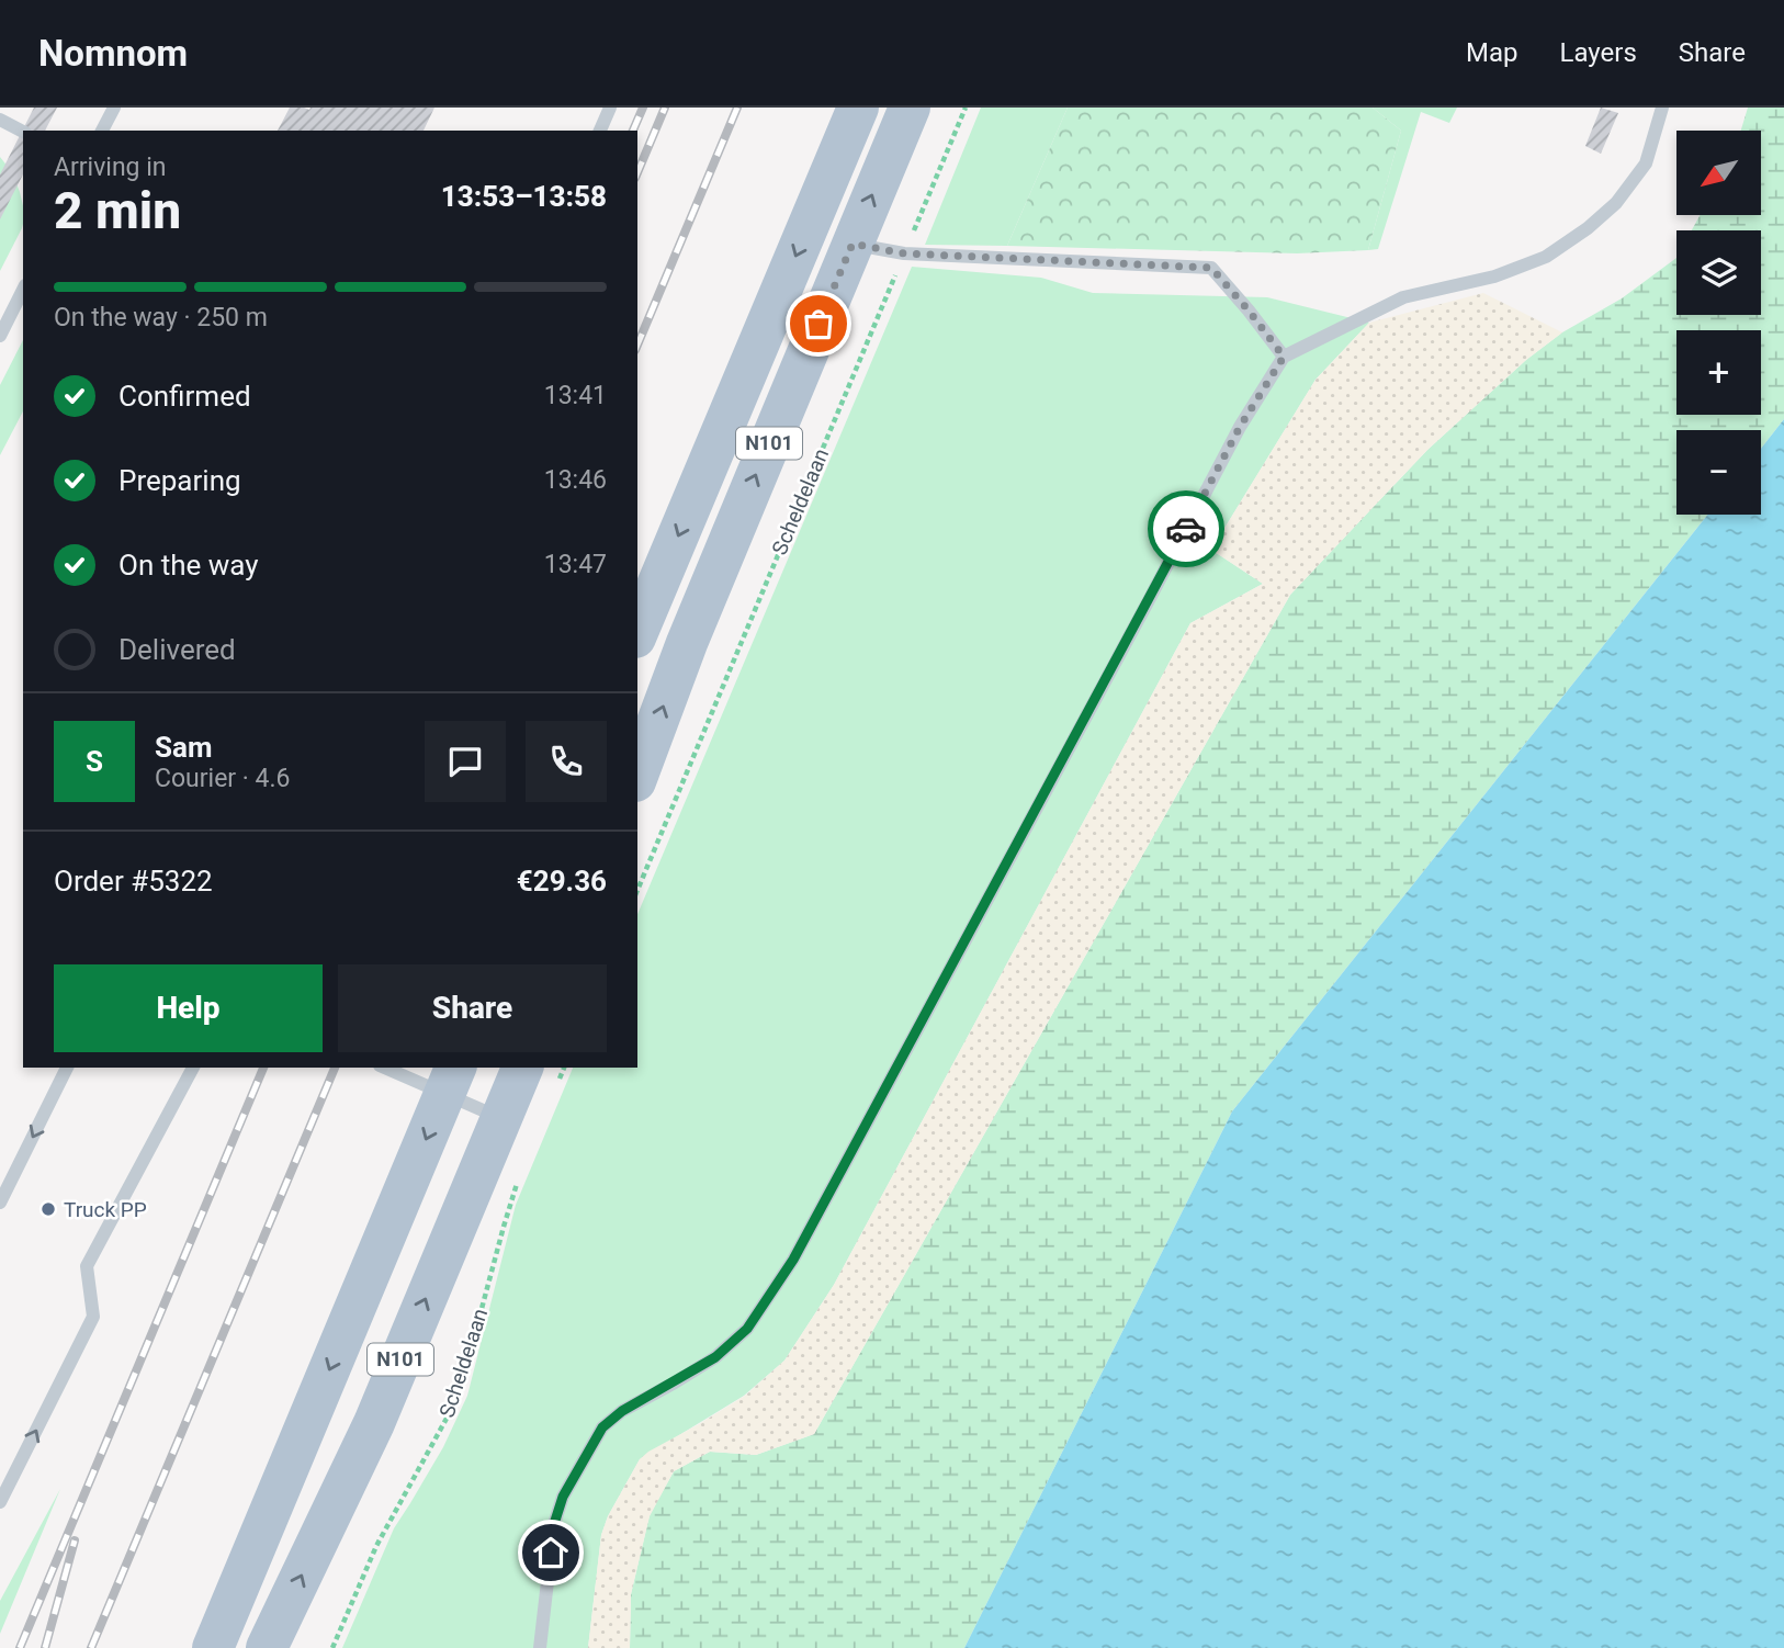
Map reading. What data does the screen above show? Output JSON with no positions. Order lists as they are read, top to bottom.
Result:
{
  "streets": {
    "main road": ["N101"],
    "path": ["Scheldelaan"]
  },
  "places": ["Truck PP"],
  "north": "bottom left",
  "page": {
    "header": "Nomnom",
    "nav": ["Map", "Layers", "Share"],
    "map_buttons": ["+", "−"],
    "heading": ["2 min", "Arriving in", "13:53–13:58"],
    "panel": [
      "Sam",
      "Courier · 4.6",
      "Order #5322",
      "€29.36"
    ],
    "bar": "On the way · 250 m",
    "list": [
      ["Confirmed", "13:41"],
      ["Preparing", "13:46"],
      ["On the way", "13:47"],
      "Delivered"
    ],
    "round": "S",
    "buttons": ["Help", "Share"]
  }
}
